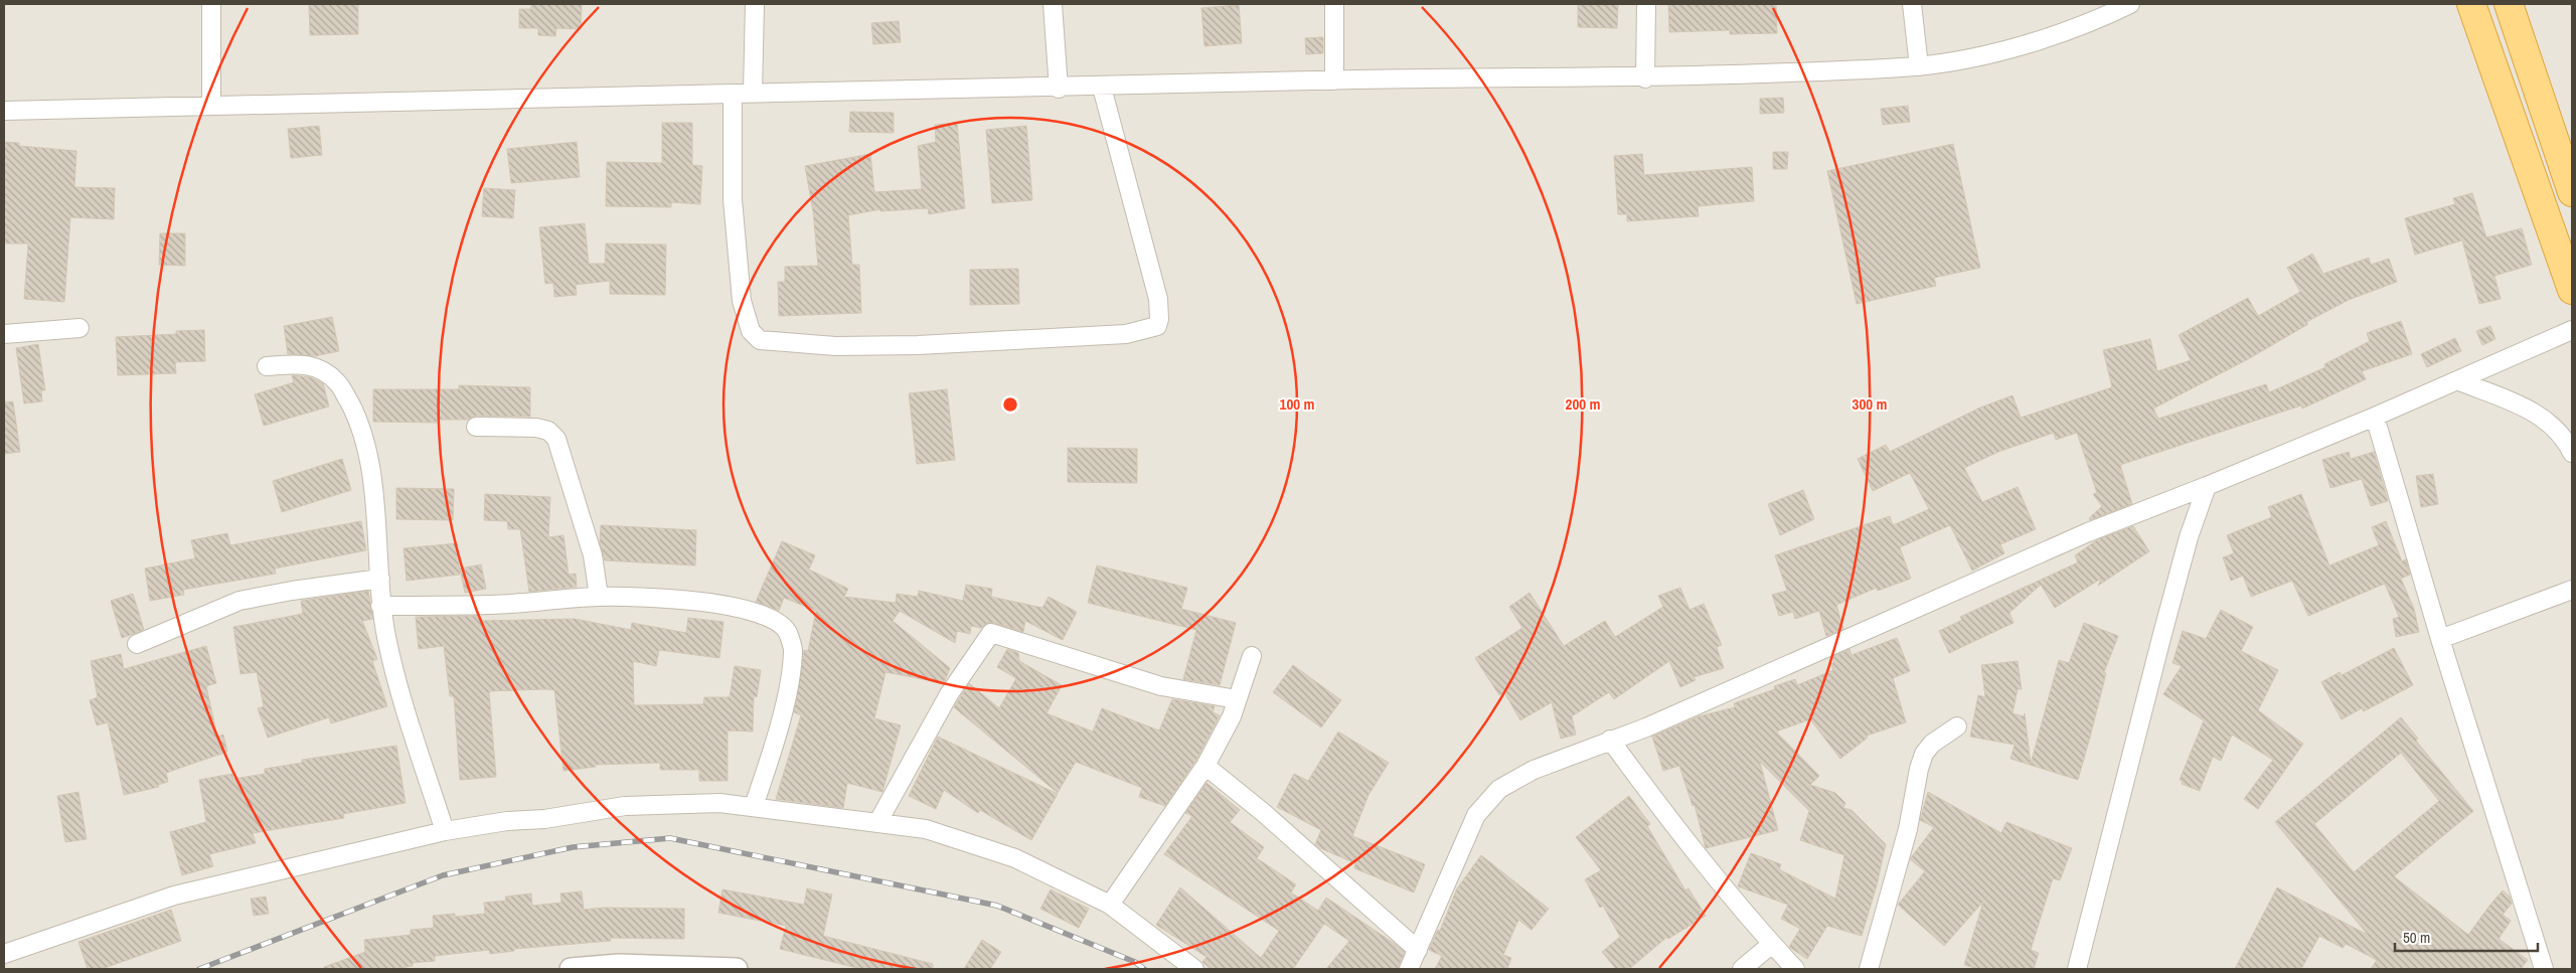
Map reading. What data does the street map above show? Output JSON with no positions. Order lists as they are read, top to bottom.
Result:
{
  "scale_bar": "50 m",
  "rings": ["100 m", "200 m", "300 m"]
}
